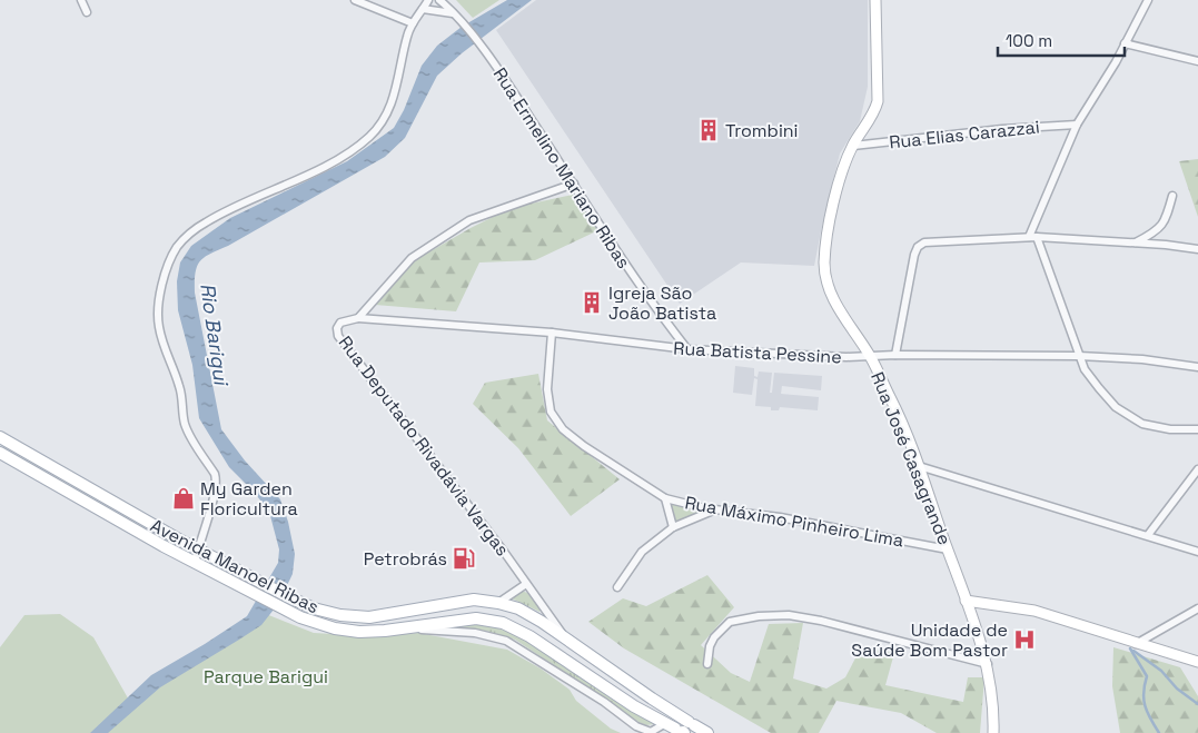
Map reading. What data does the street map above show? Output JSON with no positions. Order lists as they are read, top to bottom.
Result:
{
  "streets": {
    "main road": ["Avenida Manoel Ribas"],
    "street": [
      "Rua Elias Carazzai",
      "Rua Ermelino Mariano Ribas",
      "Rua Batista Pessine",
      "Rua Deputado Rivadávia Vargas",
      "Rua José Casagrande",
      "Rua Máximo Pinheiro Lima"
    ]
  },
  "crossings": [
    ["Rua Elias Carazzai", "Rua José Casagrande"],
    ["Rua Ermelino Mariano Ribas", "Rua Batista Pessine"],
    ["Rua Batista Pessine", "Rua Deputado Rivadávia Vargas"],
    ["Rua Batista Pessine", "Rua José Casagrande"],
    ["Rua Batista Pessine", "Rua Máximo Pinheiro Lima"],
    ["Rua Deputado Rivadávia Vargas", "Avenida Manoel Ribas"],
    ["Rua José Casagrande", "Rua Máximo Pinheiro Lima"]
  ],
  "water": ["Rio Barigui"],
  "parks": ["Parque Barigui"],
  "places": {
    "building": ["Trombini", "Igreja São João Batista"],
    "shop": ["My Garden Floricultura"],
    "fuel station": ["Petrobrás"],
    "hospital": ["Unidade de Saúde Bom Pastor"]
  },
  "scale_bar": "100 m"
}
